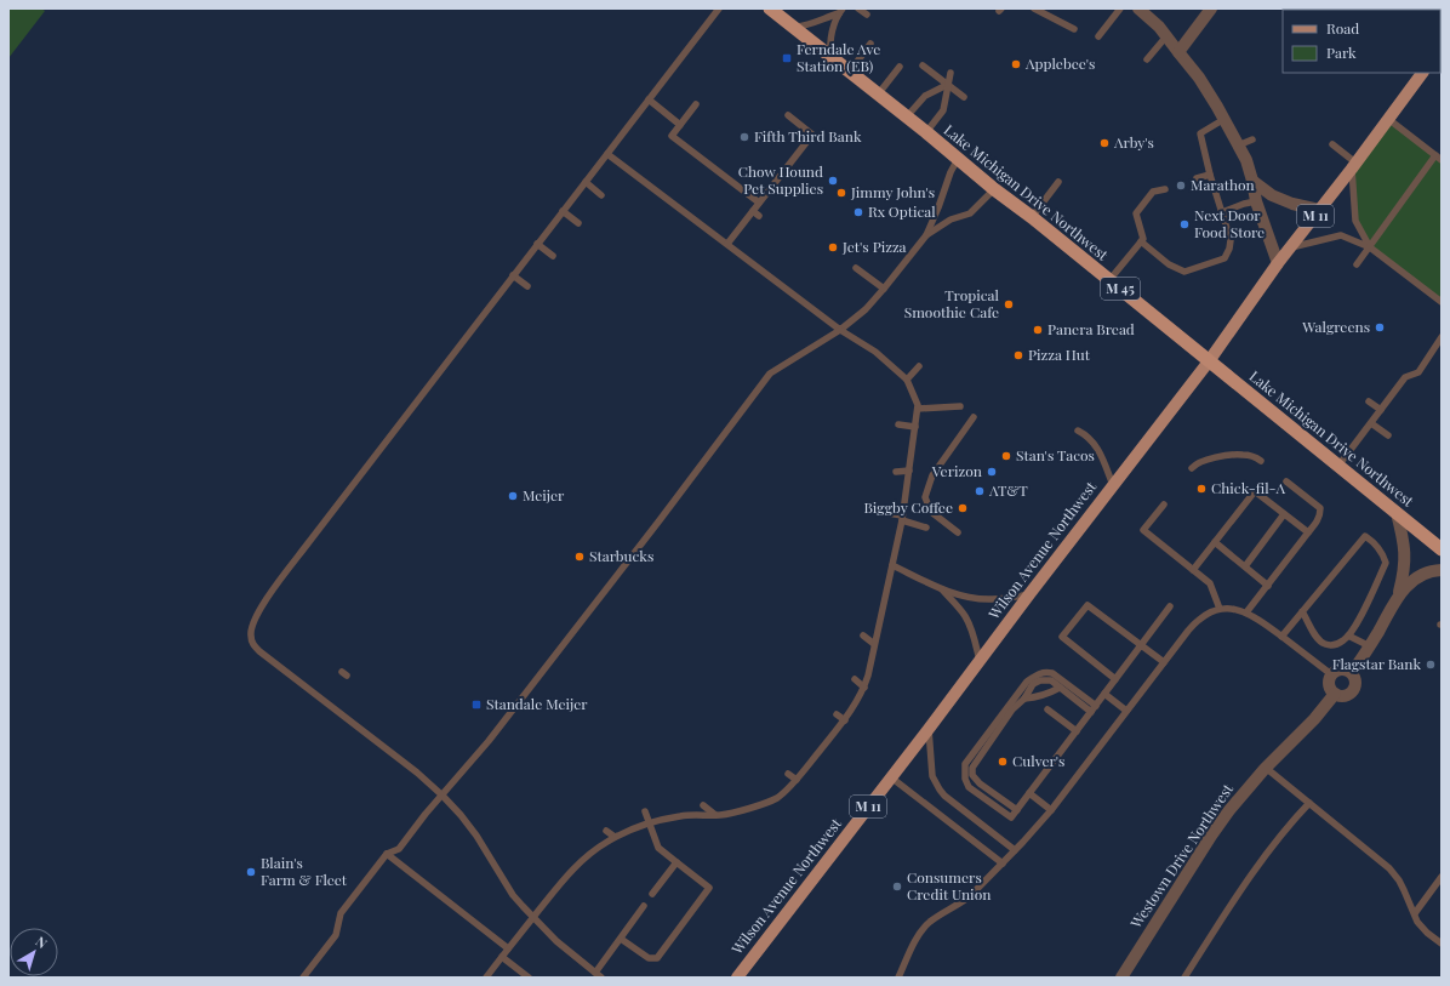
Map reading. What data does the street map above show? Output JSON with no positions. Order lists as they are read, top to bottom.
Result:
{
  "streets": {
    "highway": ["Lake Michigan Drive Northwest", "M 45"],
    "main road": ["M 11", "Wilson Avenue Northwest"],
    "street": ["Westown Drive Northwest"]
  },
  "crossings": [
    ["Lake Michigan Drive Northwest", "Wilson Avenue Northwest"]
  ],
  "places": {
    "transit": ["Ferndale Ave Station (EB)", "Standale Meijer"],
    "other": [
      "Applebee's",
      "Fifth Third Bank",
      "Arby's",
      "Chow Hound Pet Supplies",
      "Marathon",
      "Jimmy John's",
      "Rx Optical",
      "Next Door Food Store",
      "Jet's Pizza",
      "Tropical Smoothie Cafe",
      "Walgreens",
      "Panera Bread",
      "Pizza Hut",
      "Stan's Tacos",
      "Verizon",
      "Chick-fil-A",
      "AT&T",
      "Meijer",
      "Biggby Coffee",
      "Starbucks",
      "Flagstar Bank",
      "Culver's",
      "Blain's Farm & Fleet",
      "Consumers Credit Union"
    ]
  },
  "legend": ["Road", "Park"],
  "north": "top right"
}
